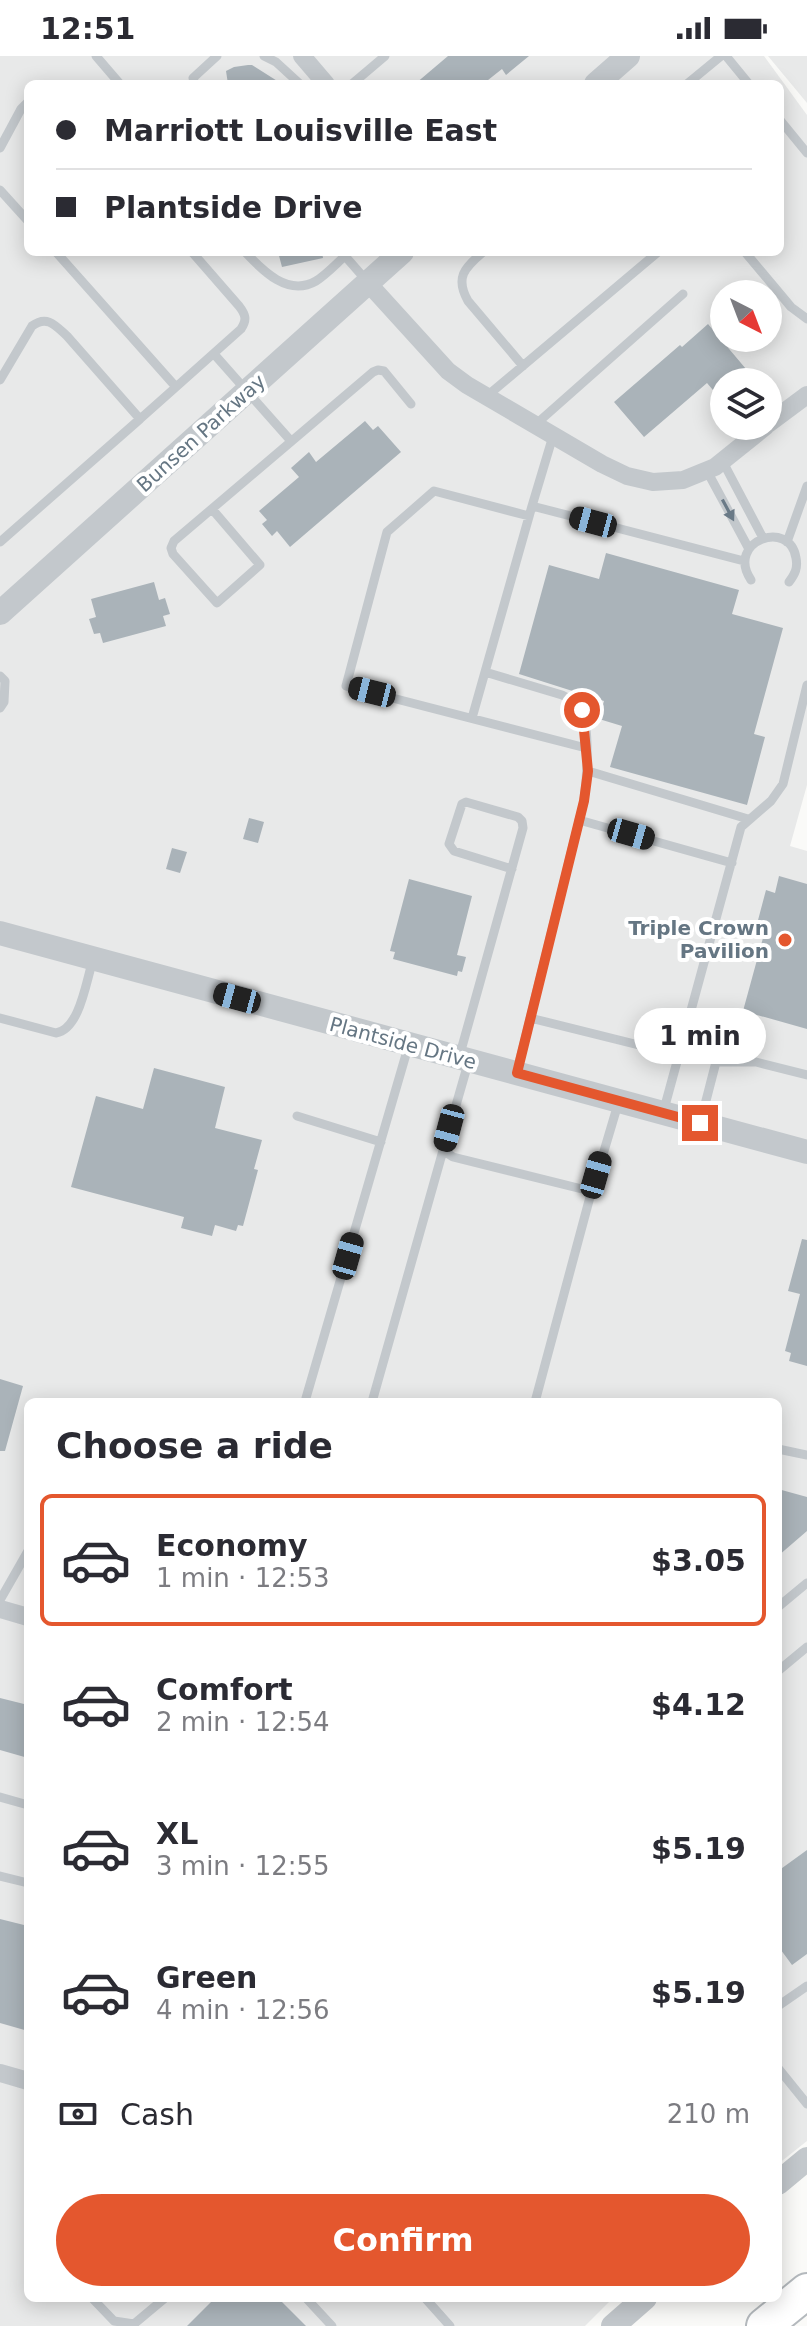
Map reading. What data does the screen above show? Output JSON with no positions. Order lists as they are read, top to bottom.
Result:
{
  "streets": {
    "street": ["Bunsen Parkway", "Plantside Drive"]
  },
  "places": ["Triple Crown Pavilion"],
  "north": "bottom right",
  "page": {
    "status": "12:51",
    "banner": ["Marriott Louisville East", "Plantside Drive"],
    "bubble": "1 min",
    "heading": "Choose a ride",
    "list": [
      {
        "name": "Economy",
        "note": "1 min · 12:53",
        "value": "$3.05"
      },
      {
        "name": "Comfort",
        "note": "2 min · 12:54",
        "value": "$4.12"
      },
      {
        "name": "XL",
        "note": "3 min · 12:55",
        "value": "$5.19"
      },
      {
        "name": "Green",
        "note": "4 min · 12:56",
        "value": "$5.19"
      }
    ],
    "pay": ["Cash", "210 m"],
    "buttons": "Confirm"
  }
}
